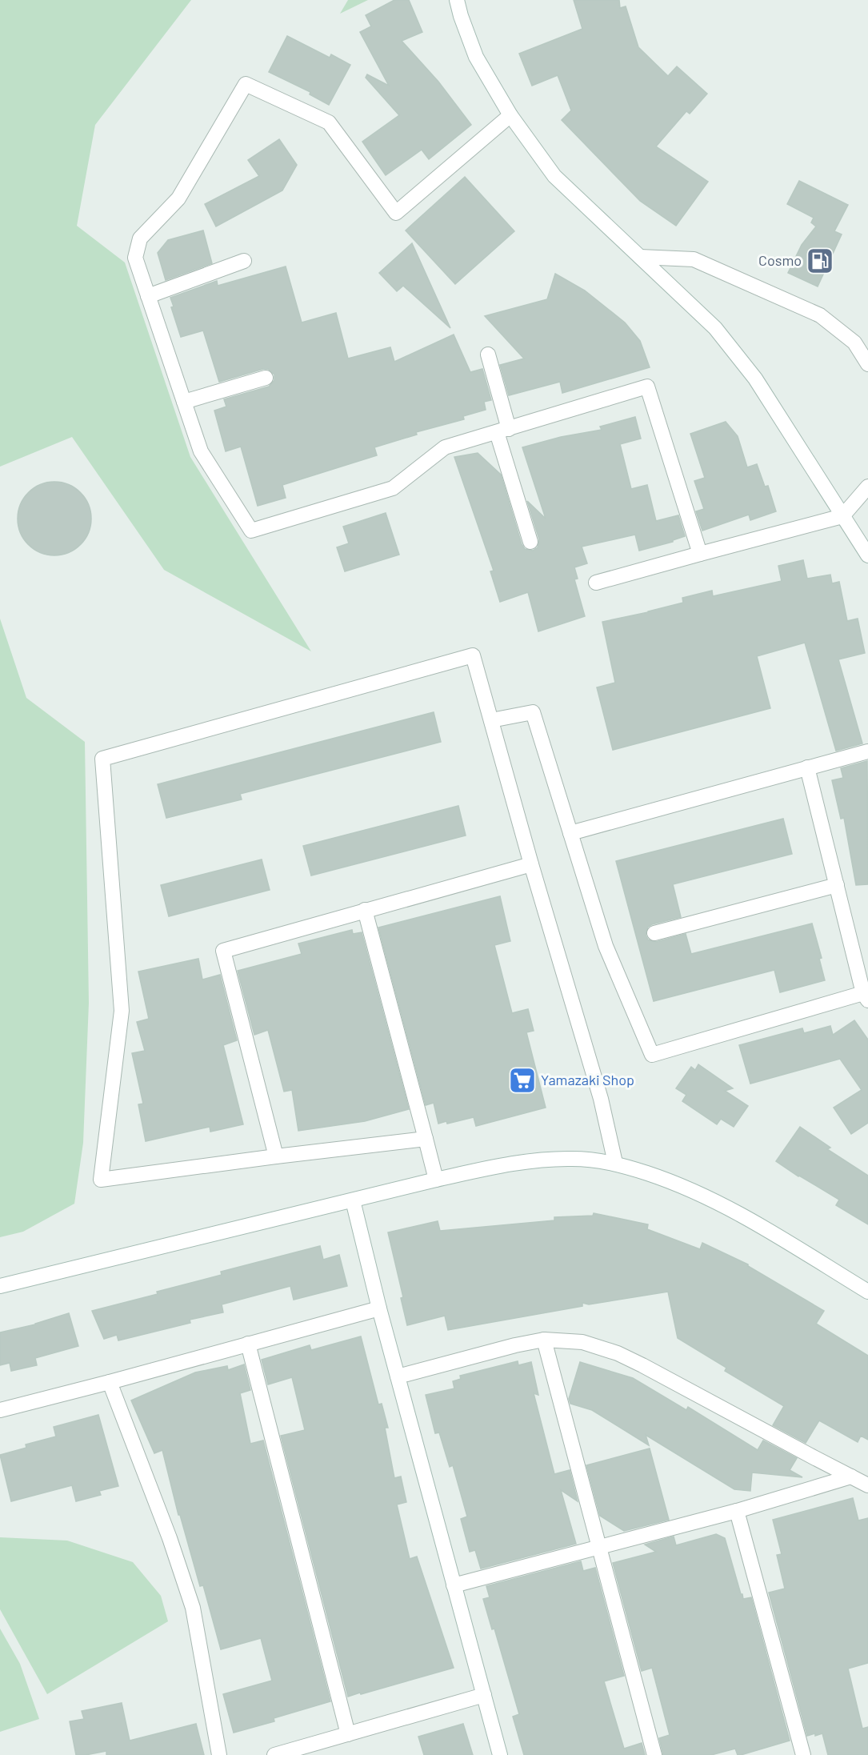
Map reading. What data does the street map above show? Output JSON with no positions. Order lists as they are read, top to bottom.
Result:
{
  "places": {
    "fuel station": ["Cosmo"],
    "supermarket": ["Yamazaki Shop"]
  }
}
